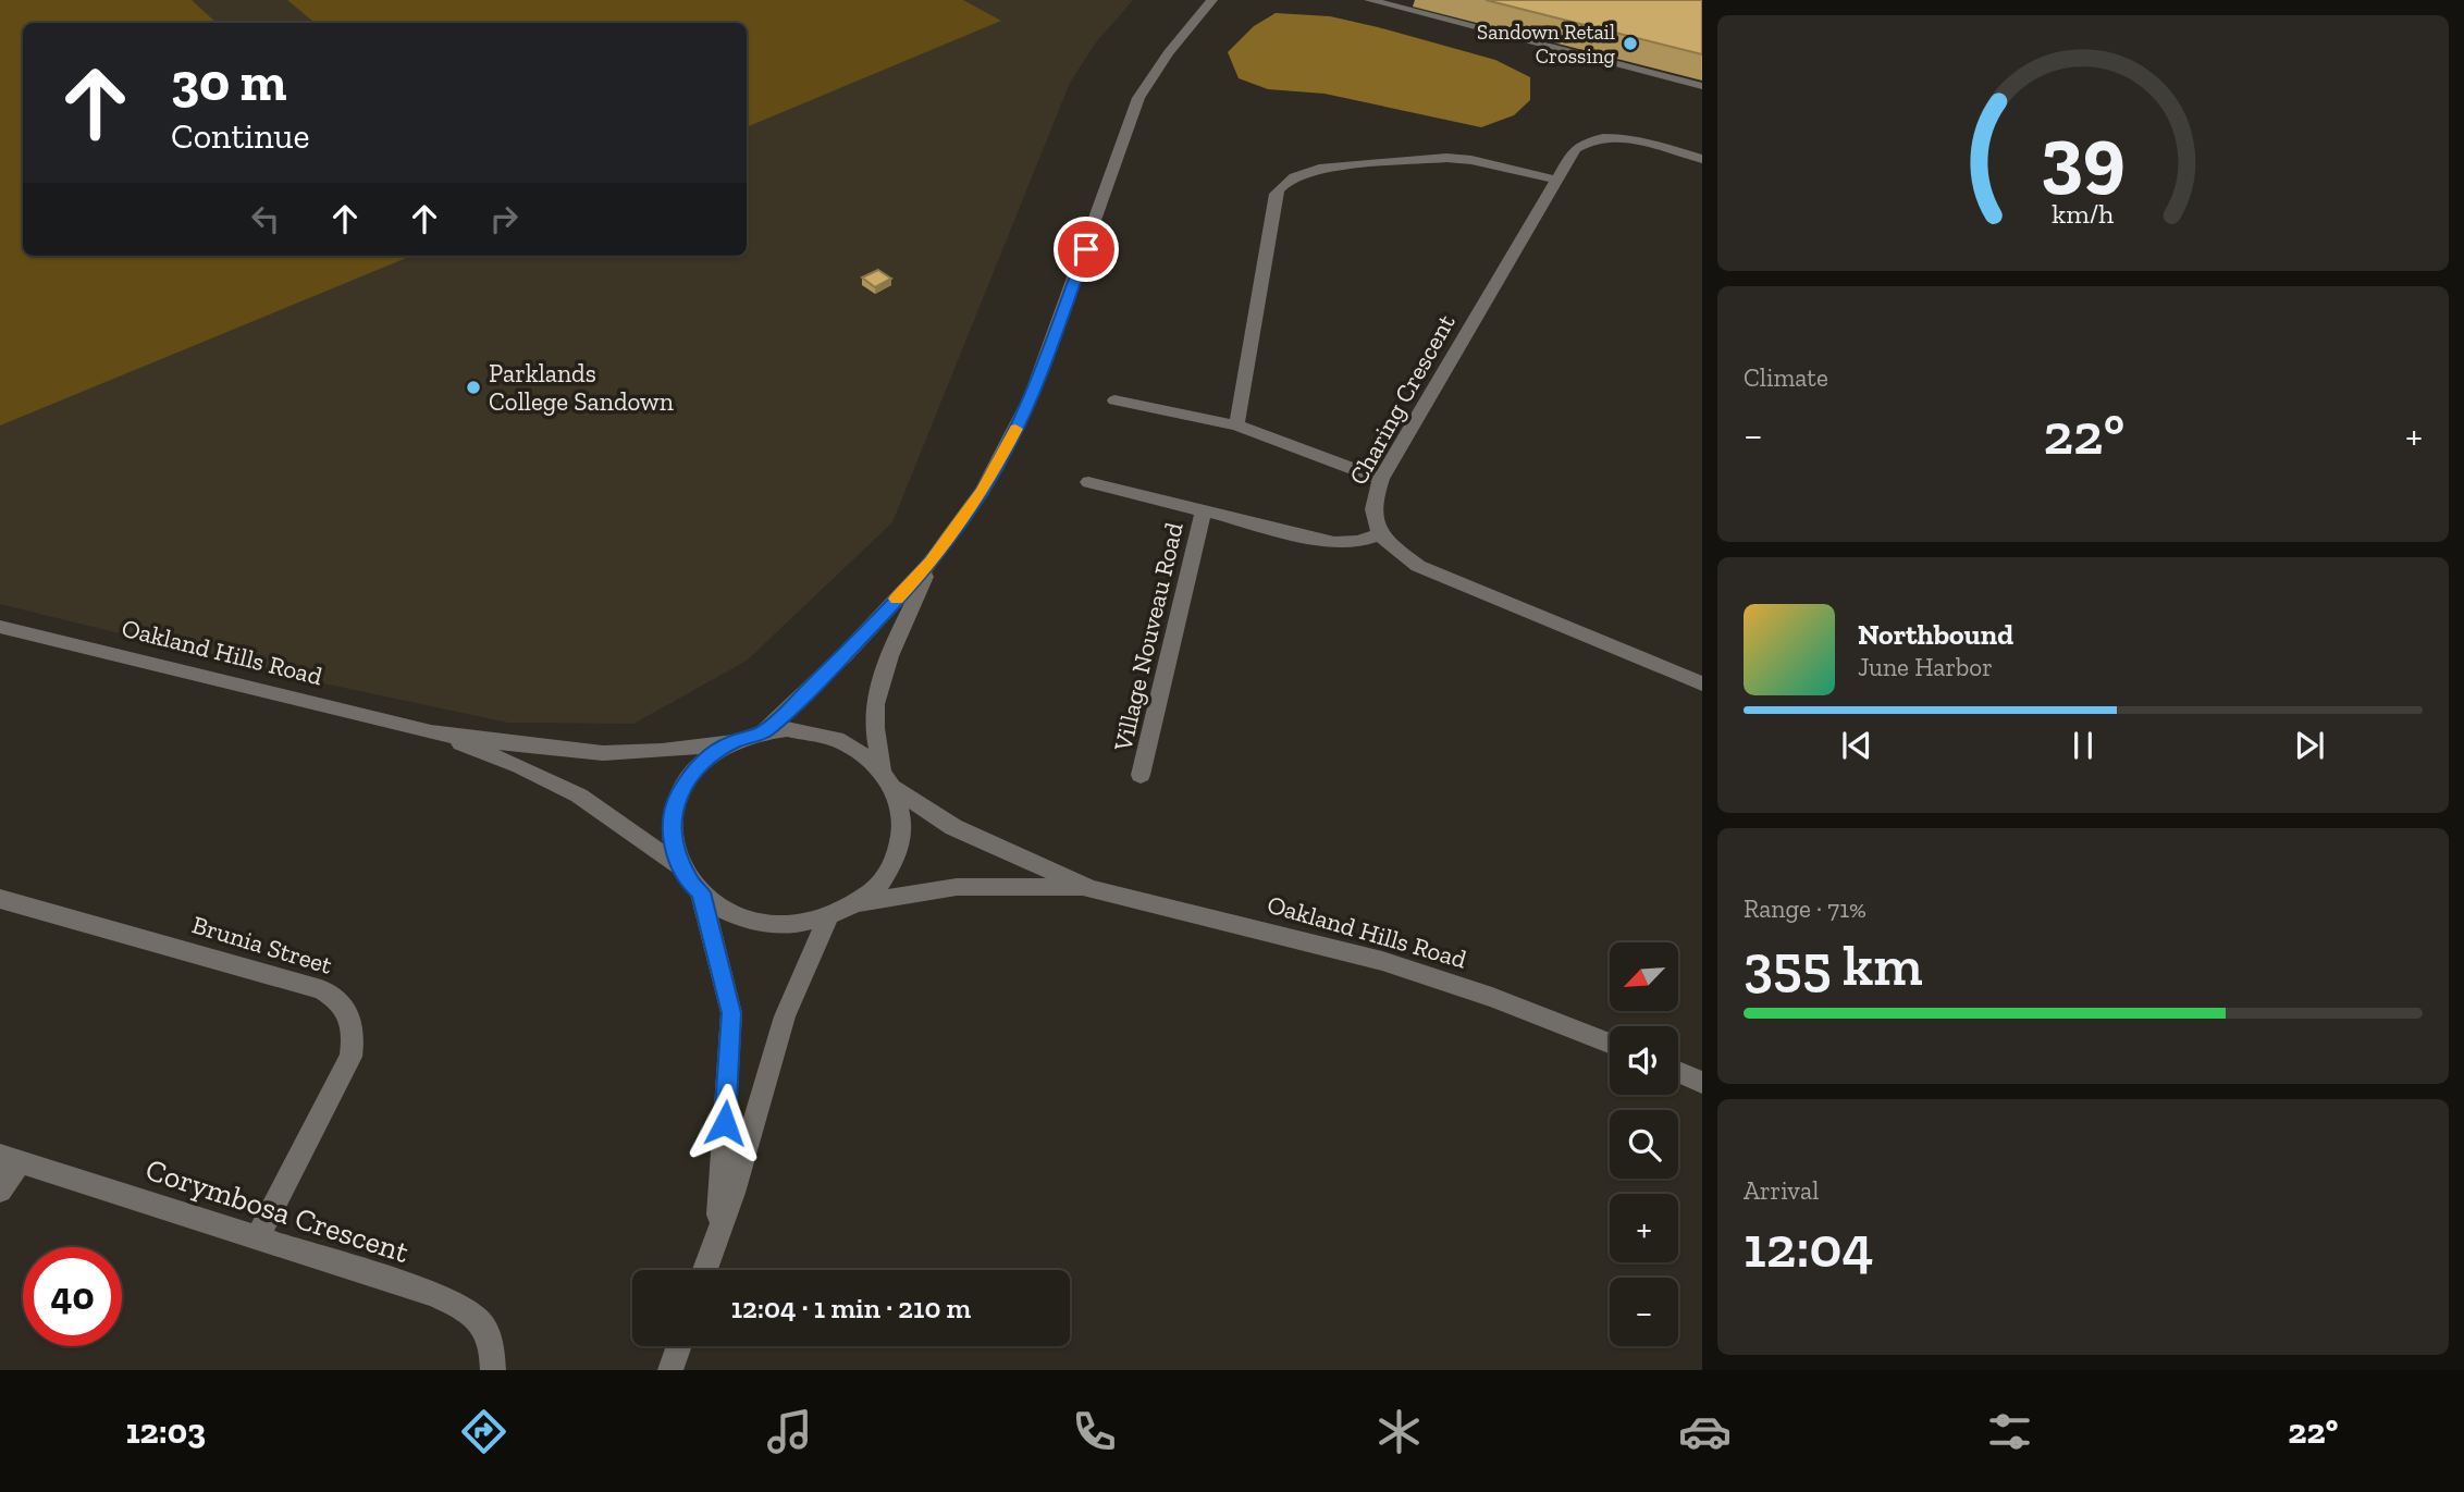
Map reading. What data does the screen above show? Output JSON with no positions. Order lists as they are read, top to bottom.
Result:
{
  "streets": {
    "street": [
      "Charing Crescent",
      "Village Nouveau Road",
      "Oakland Hills Road",
      "Brunia Street",
      "Corymbosa Crescent"
    ]
  },
  "crossings": [
    ["Charing Crescent", "Village Nouveau Road"],
    ["Brunia Street", "Corymbosa Crescent"]
  ],
  "places": ["Sandown Retail Crossing", "Parklands College Sandown"],
  "north": "bottom left",
  "page": {
    "turn": ["30 m", "Continue"],
    "tile": [
      "Climate",
      ["Range · 71%", "355 km"],
      ["Arrival", "12:04"]
    ],
    "heat": ["−", "22°", "+"],
    "song": ["Northbound", "June Harbor"],
    "map_buttons": ["+", "−"],
    "limit": "40",
    "trip": "12:04 · 1 min · 210 m",
    "tabs": ["12:03", "22°"],
    "gauge": ["39", "km/h"]
  }
}
